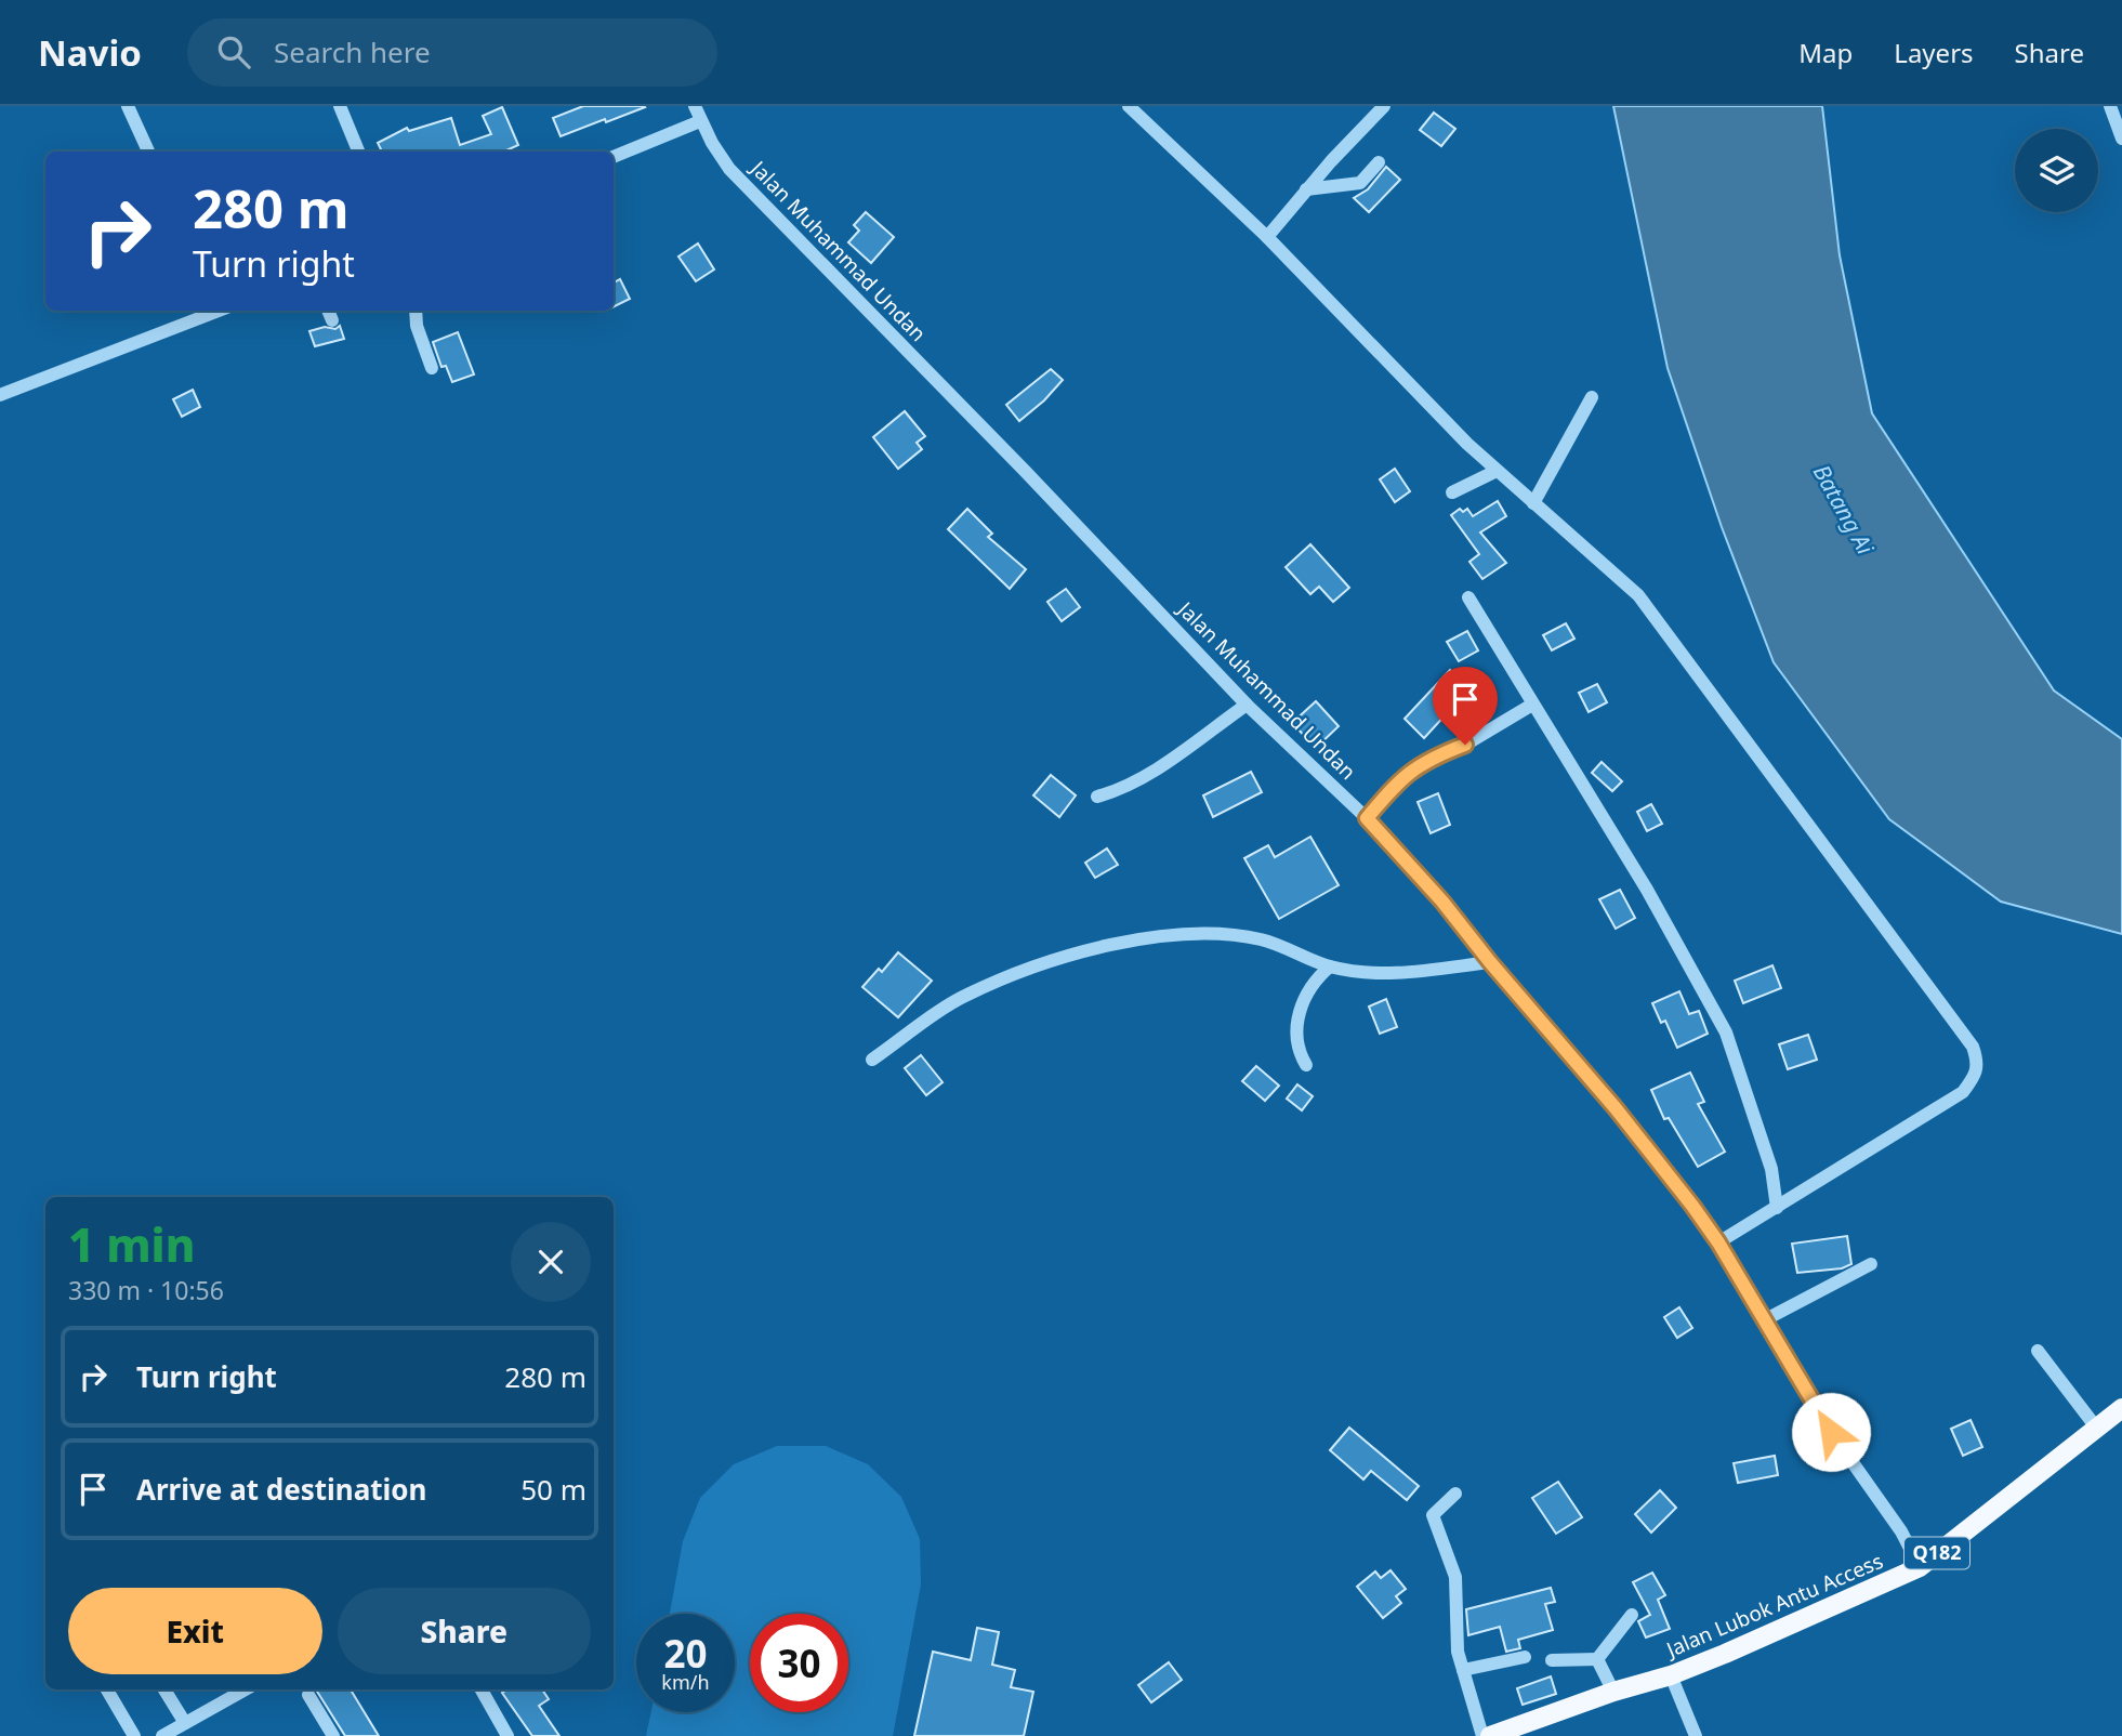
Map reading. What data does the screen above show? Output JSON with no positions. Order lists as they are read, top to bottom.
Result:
{
  "streets": {
    "main road": ["Q182", "Jalan Lubok Antu Access"],
    "street": ["Jalan Muhammad Undan"]
  },
  "crossings": [
    ["Jalan Muhammad Undan", "Jalan Lubok Antu Access"]
  ],
  "water": ["Batang Ai"],
  "page": {
    "header": "Navio",
    "search": "Search here",
    "nav": ["Map", "Layers", "Share"],
    "turn": ["280 m", "Turn right"],
    "heading": ["1 min", "330 m · 10:56"],
    "list": [
      {
        "name": "Turn right",
        "value": "280 m"
      },
      {
        "name": "Arrive at destination",
        "value": "50 m"
      }
    ],
    "buttons": ["Exit", "Share"],
    "speed": "20 km/h",
    "limit": "30"
  }
}
